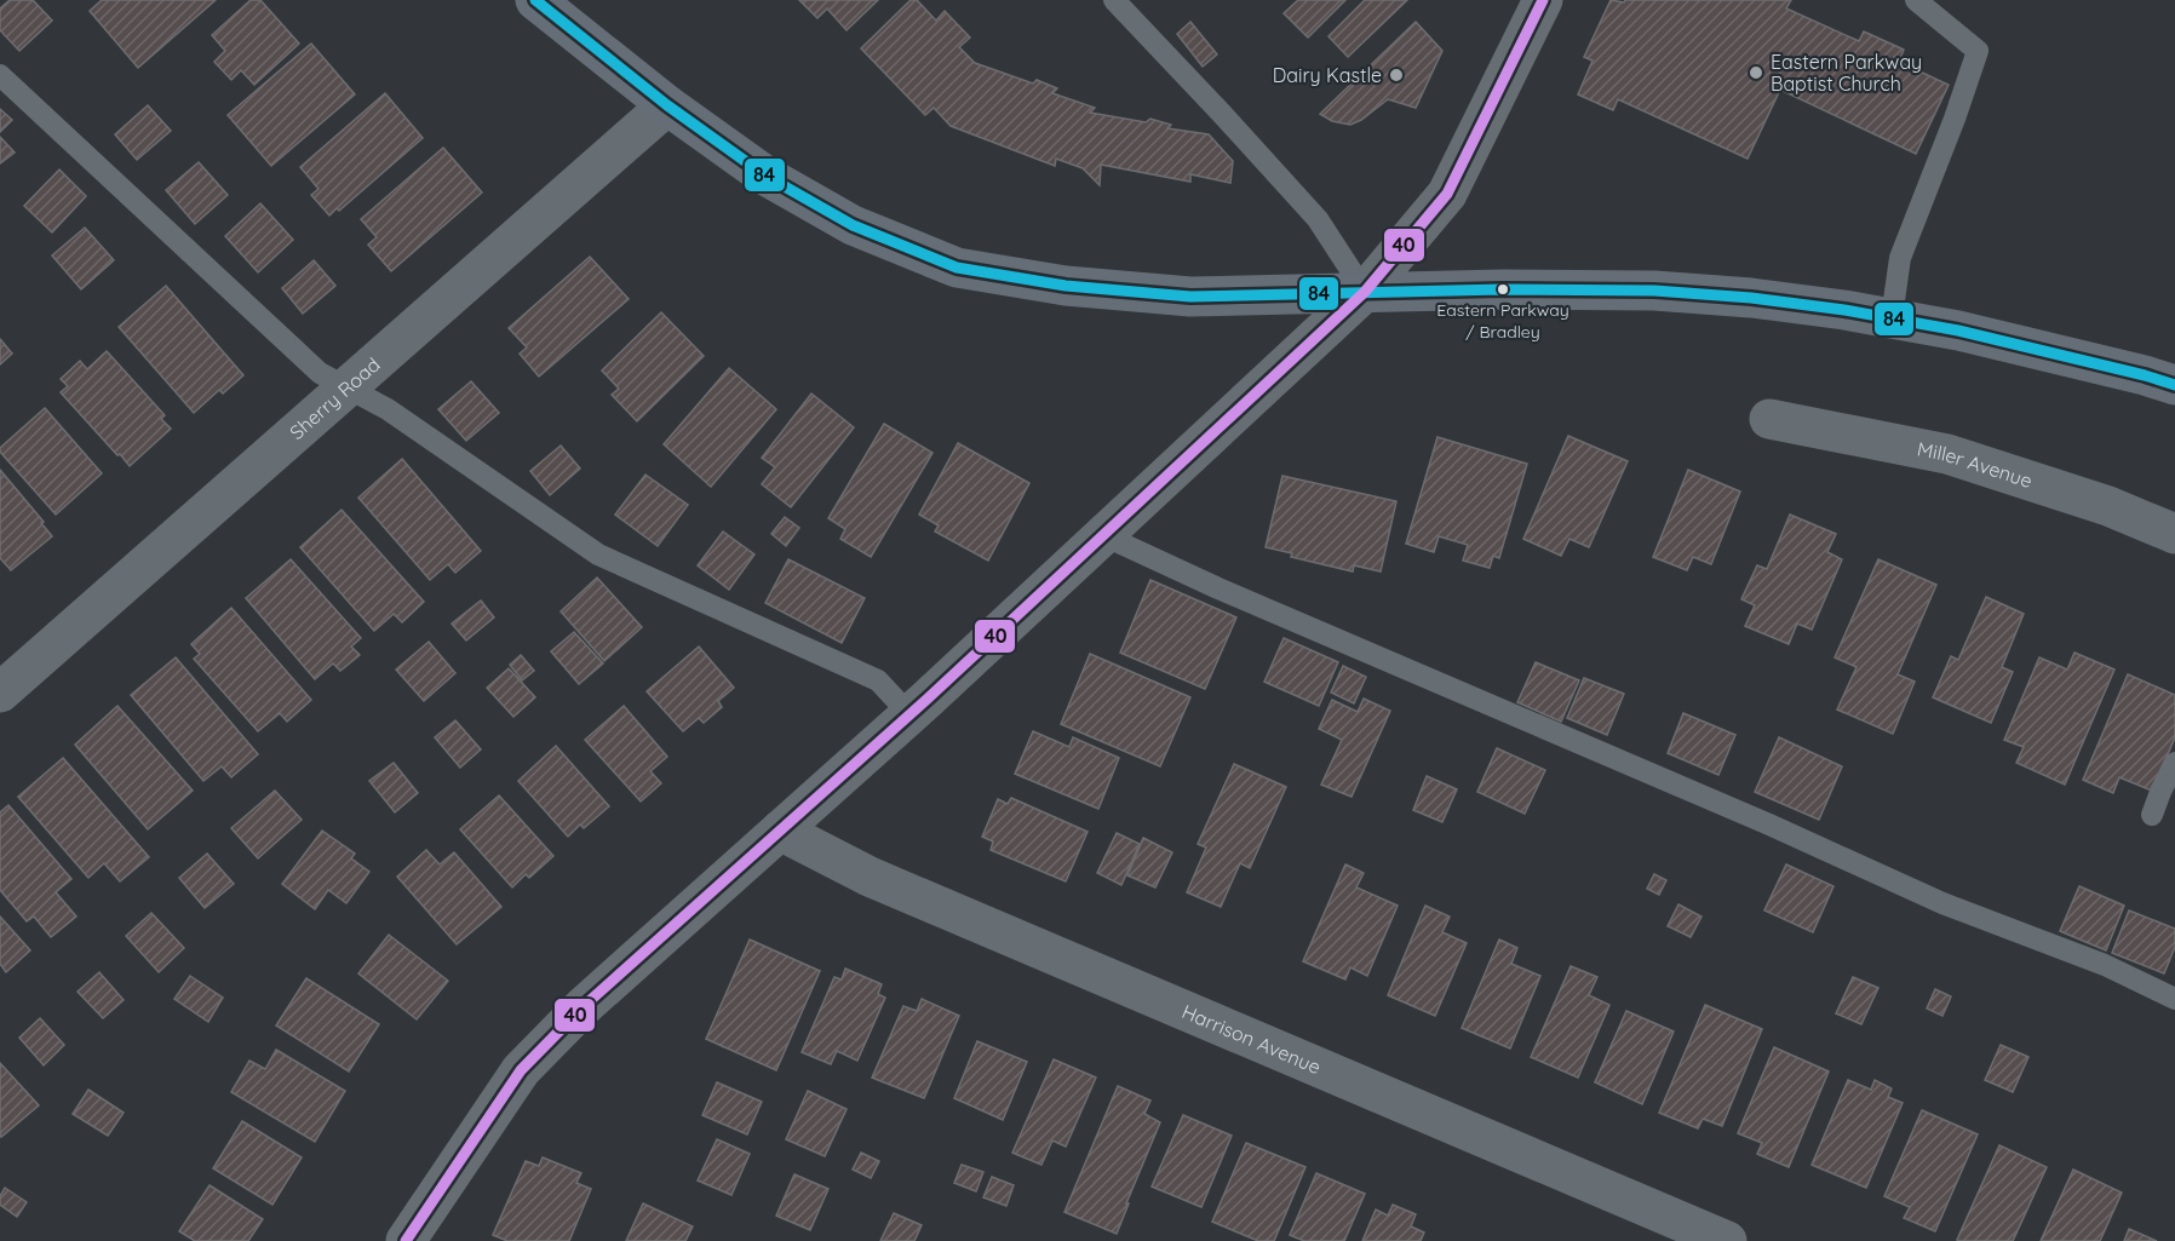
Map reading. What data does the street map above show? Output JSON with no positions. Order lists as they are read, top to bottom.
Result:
{
  "streets": {
    "street": ["Sherry Road", "Miller Avenue", "Harrison Avenue"]
  },
  "places": ["Eastern Parkway Baptist Church", "Dairy Kastle", "Eastern Parkway / Bradley"],
  "lines": ["transit line 84", "transit line 40"]
}
